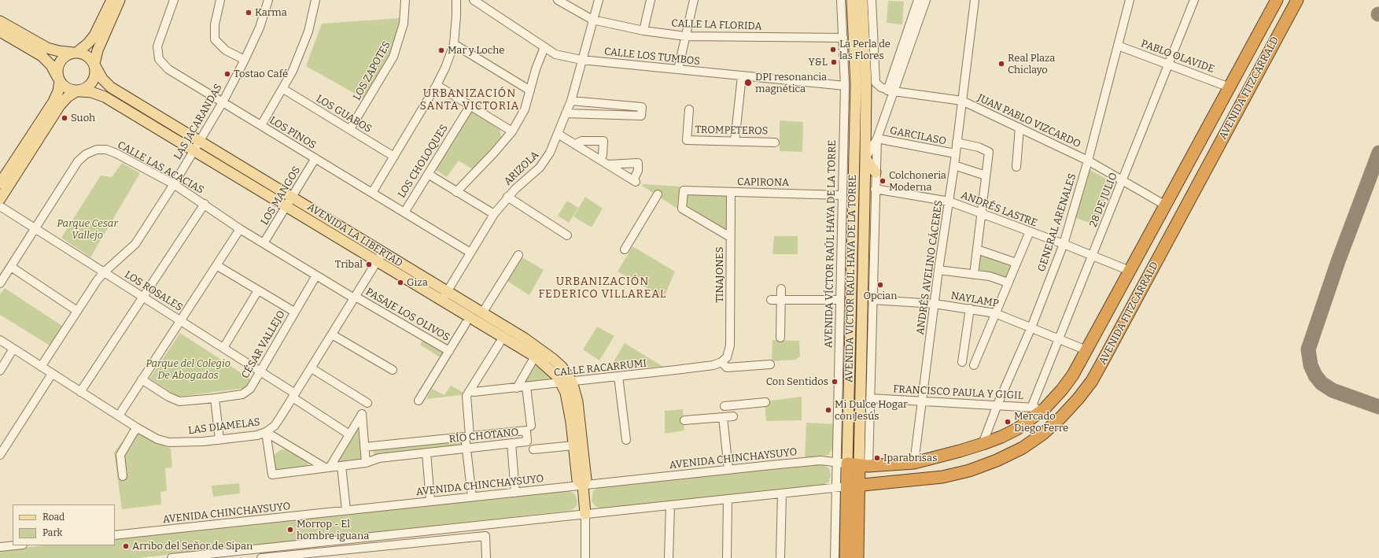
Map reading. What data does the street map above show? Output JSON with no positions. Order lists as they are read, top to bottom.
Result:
{
  "streets": {
    "highway": ["AVENIDA FITZCARRALD", "AVENIDA VICTOR RAÚL HAYA DE LA TORRE"],
    "main road": ["AVENIDA LA LIBERTAD"],
    "street": [
      "CALLE LA FLORIDA",
      "CALLE LOS TUMBOS",
      "PABLO OLAVIDE",
      "LOS ZAPOTES",
      "LOS GUABOS",
      "JUAN PABLO VIZCARDO",
      "LAS JACARANDAS",
      "TROMPETEROS",
      "LOS PINOS",
      "GARCILASO",
      "LOS CHOLOQUES",
      "CALLE LAS ACACIAS",
      "ARIZOLA",
      "CAPIRONA",
      "LOS MANGOS",
      "28 DE JULIO",
      "ANDRÉS LASTRE",
      "GENERAL ARENALES",
      "AVENIDA VÍCTOR RAÚL HAYA DE LA TORRE",
      "ANDRÉS AVELINO CÁCERES",
      "TINAJONES",
      "LOS ROSALES",
      "NAYLAMP",
      "PASAJE LOS OLIVOS",
      "CÉSAR VALLEJO",
      "CALLE RACARRUMI",
      "FRANCISCO PAULA Y GIGIL",
      "LAS DIAMELAS",
      "RÍO CHOTANO",
      "AVENIDA CHINCHAYSUYO"
    ]
  },
  "crossings": [
    ["CALLE LA FLORIDA", "ARIZOLA"],
    ["CALLE LA FLORIDA", "AVENIDA VÍCTOR RAÚL HAYA DE LA TORRE"],
    ["CALLE LOS TUMBOS", "ARIZOLA"],
    ["CALLE LOS TUMBOS", "AVENIDA VÍCTOR RAÚL HAYA DE LA TORRE"],
    ["PABLO OLAVIDE", "AVENIDA FITZCARRALD"],
    ["PABLO OLAVIDE", "28 DE JULIO"],
    ["PABLO OLAVIDE", "GENERAL ARENALES"],
    ["LOS ZAPOTES", "LOS GUABOS"],
    ["AVENIDA FITZCARRALD", "JUAN PABLO VIZCARDO"],
    ["AVENIDA FITZCARRALD", "ANDRÉS LASTRE"],
    ["AVENIDA FITZCARRALD", "GENERAL ARENALES"],
    ["AVENIDA FITZCARRALD", "AVENIDA VÍCTOR RAÚL HAYA DE LA TORRE"],
    ["AVENIDA FITZCARRALD", "ANDRÉS AVELINO CÁCERES"],
    ["AVENIDA FITZCARRALD", "AVENIDA VICTOR RAÚL HAYA DE LA TORRE"],
    ["AVENIDA FITZCARRALD", "NAYLAMP"],
    ["AVENIDA FITZCARRALD", "FRANCISCO PAULA Y GIGIL"],
    ["AVENIDA FITZCARRALD", "AVENIDA CHINCHAYSUYO"],
    ["JUAN PABLO VIZCARDO", "28 DE JULIO"],
    ["JUAN PABLO VIZCARDO", "GENERAL ARENALES"],
    ["JUAN PABLO VIZCARDO", "ANDRÉS AVELINO CÁCERES"],
    ["LAS JACARANDAS", "LOS PINOS"],
    ["LAS JACARANDAS", "CALLE LAS ACACIAS"],
    ["LAS JACARANDAS", "AVENIDA LA LIBERTAD"],
    ["LAS JACARANDAS", "LOS ROSALES"],
    ["LAS JACARANDAS", "LAS DIAMELAS"],
    ["LOS PINOS", "LOS CHOLOQUES"],
    ["LOS PINOS", "ARIZOLA"],
    ["LOS PINOS", "LOS MANGOS"],
    ["GARCILASO", "ANDRÉS AVELINO CÁCERES"],
    ["CALLE LAS ACACIAS", "LOS MANGOS"],
    ["CALLE LAS ACACIAS", "LOS ROSALES"],
    ["CALLE LAS ACACIAS", "PASAJE LOS OLIVOS"],
    ["CALLE LAS ACACIAS", "CÉSAR VALLEJO"],
    ["CALLE LAS ACACIAS", "LAS DIAMELAS"],
    ["ARIZOLA", "AVENIDA LA LIBERTAD"],
    ["CAPIRONA", "AVENIDA VÍCTOR RAÚL HAYA DE LA TORRE"],
    ["CAPIRONA", "TINAJONES"],
    ["LOS MANGOS", "AVENIDA LA LIBERTAD"],
    ["28 DE JULIO", "ANDRÉS LASTRE"],
    ["28 DE JULIO", "NAYLAMP"],
    ["28 DE JULIO", "FRANCISCO PAULA Y GIGIL"],
    ["ANDRÉS LASTRE", "GENERAL ARENALES"],
    ["ANDRÉS LASTRE", "ANDRÉS AVELINO CÁCERES"],
    ["GENERAL ARENALES", "NAYLAMP"],
    ["GENERAL ARENALES", "FRANCISCO PAULA Y GIGIL"],
    ["AVENIDA LA LIBERTAD", "CALLE RACARRUMI"],
    ["AVENIDA LA LIBERTAD", "LAS DIAMELAS"],
    ["AVENIDA LA LIBERTAD", "AVENIDA CHINCHAYSUYO"],
    ["AVENIDA VÍCTOR RAÚL HAYA DE LA TORRE", "AVENIDA VICTOR RAÚL HAYA DE LA TORRE"],
    ["AVENIDA VÍCTOR RAÚL HAYA DE LA TORRE", "AVENIDA CHINCHAYSUYO"],
    ["ANDRÉS AVELINO CÁCERES", "NAYLAMP"],
    ["ANDRÉS AVELINO CÁCERES", "FRANCISCO PAULA Y GIGIL"],
    ["TINAJONES", "CALLE RACARRUMI"],
    ["AVENIDA VICTOR RAÚL HAYA DE LA TORRE", "AVENIDA CHINCHAYSUYO"],
    ["LOS ROSALES", "CÉSAR VALLEJO"],
    ["LOS ROSALES", "LAS DIAMELAS"],
    ["PASAJE LOS OLIVOS", "LAS DIAMELAS"],
    ["LAS DIAMELAS", "RÍO CHOTANO"]
  ],
  "districts": ["URBANIZACIÓN SANTA VICTORIA", "URBANIZACIÓN FEDERICO VILLAREAL"],
  "parks": ["Parque Cesar Vallejo", "Parque del Colegio De Abogados"],
  "places": [
    "Karma",
    "La Perla de las Flores",
    "Mar y Loche",
    "Y&L",
    "Real Plaza Chiclayo",
    "Tostao Café",
    "DPI resonancia magnética",
    "Suoh",
    "Colchoneria Moderna",
    "Tribal",
    "Giza",
    "Opcian",
    "Con Sentidos",
    "Mi Dulce Hogar con Jesús",
    "Mercado Diego Ferre",
    "Iparabrisas",
    "Morrop - El hombre iguana",
    "Arribo del Señor de Sipan"
  ],
  "legend": ["Road", "Park"]
}
